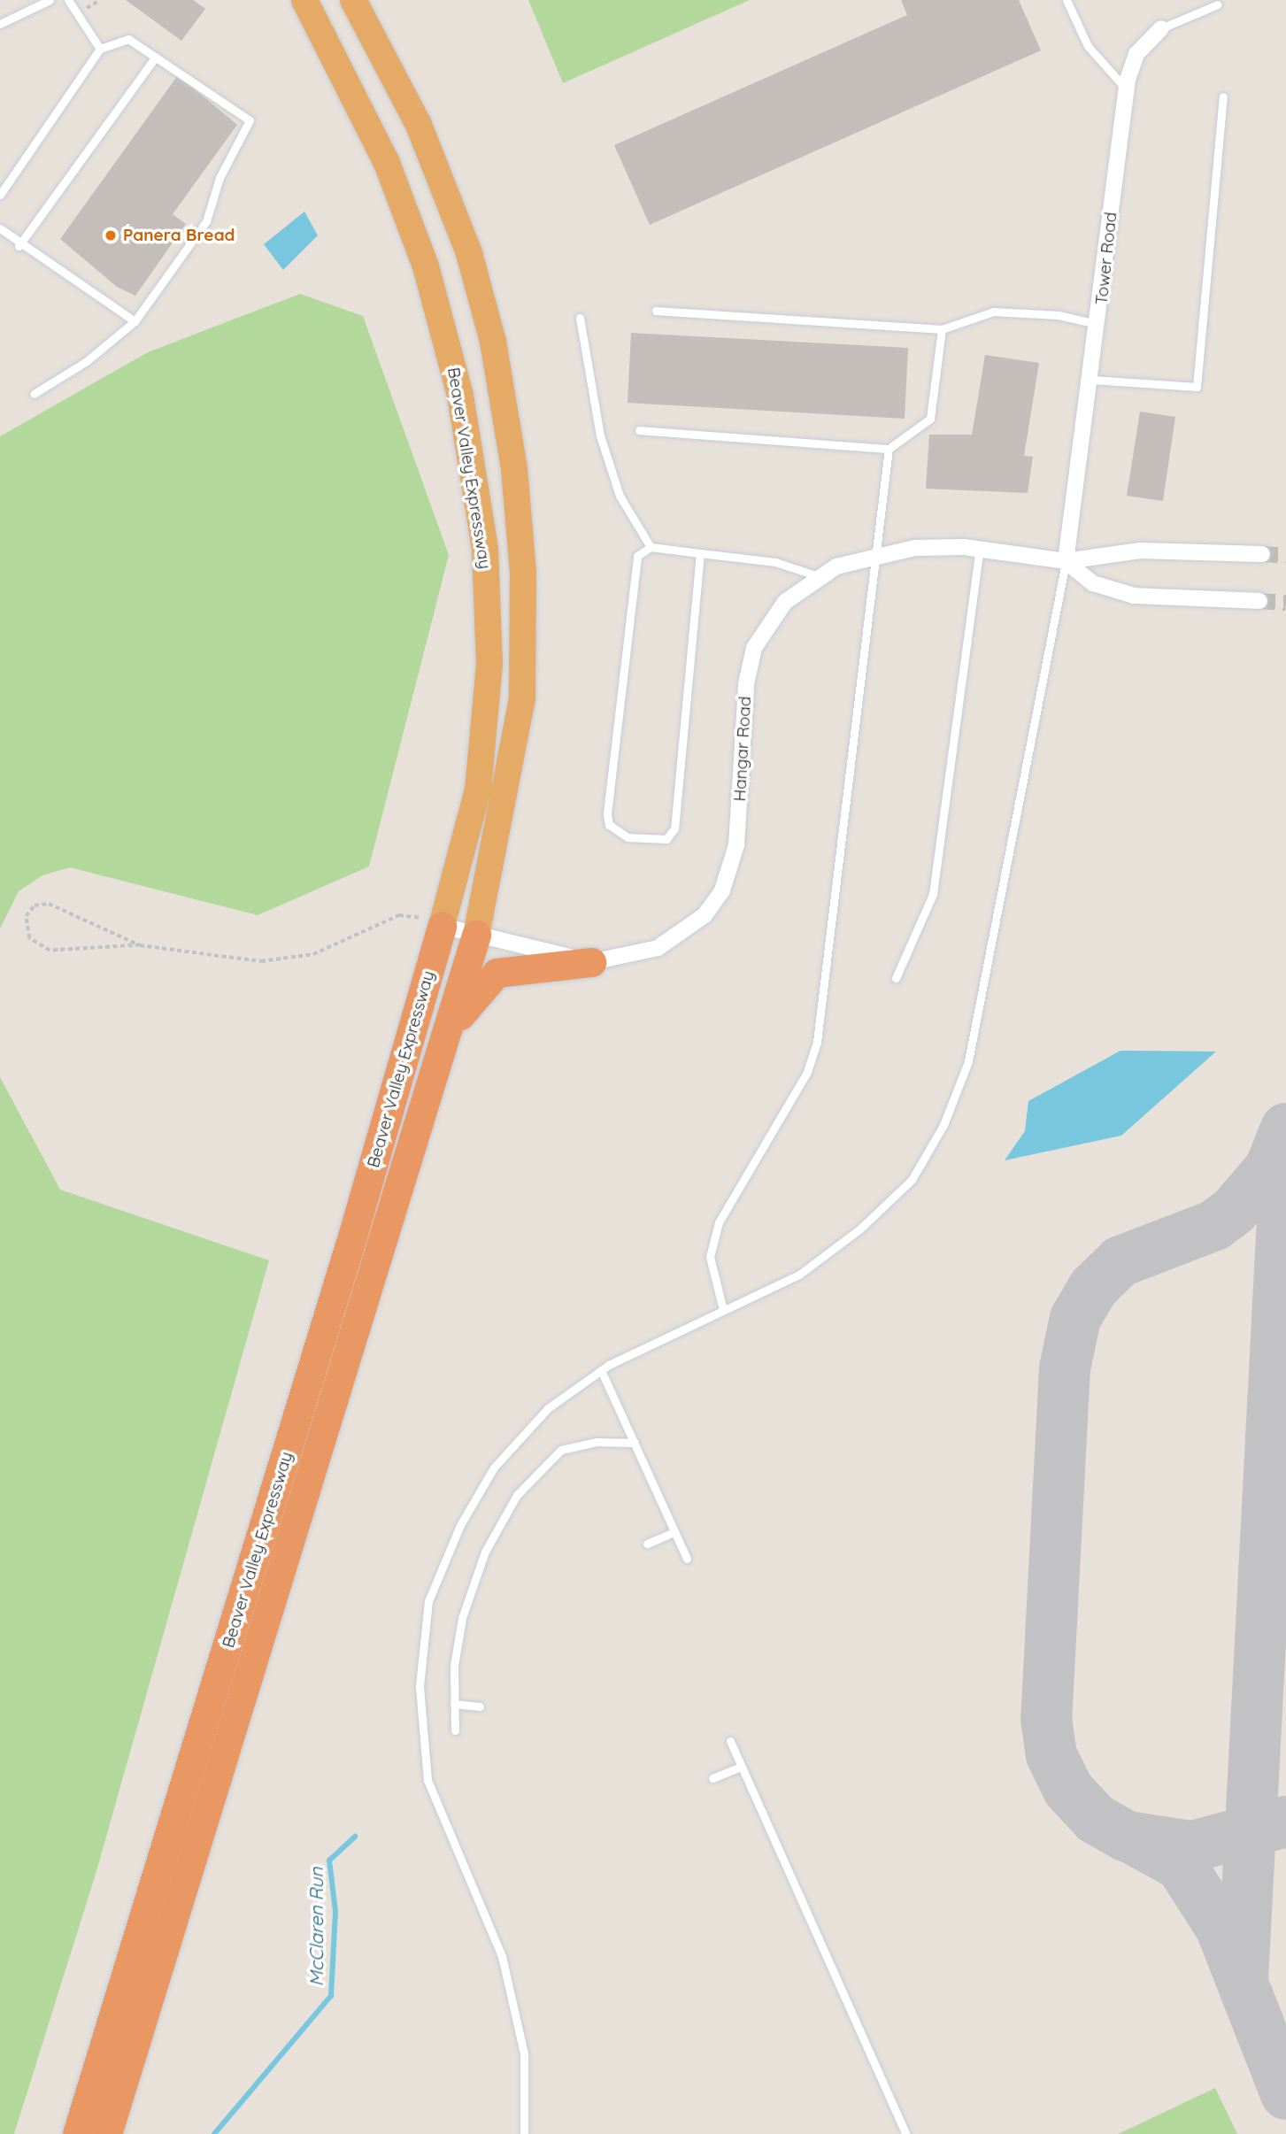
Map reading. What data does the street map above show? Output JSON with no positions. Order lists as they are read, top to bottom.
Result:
{
  "streets": {
    "highway": ["Beaver Valley Expressway"],
    "street": ["Tower Road", "Hangar Road"]
  },
  "crossings": [
    ["Tower Road", "Hangar Road"],
    ["Beaver Valley Expressway", "Hangar Road"]
  ],
  "water": ["McClaren Run"],
  "places": ["Panera Bread"]
}
